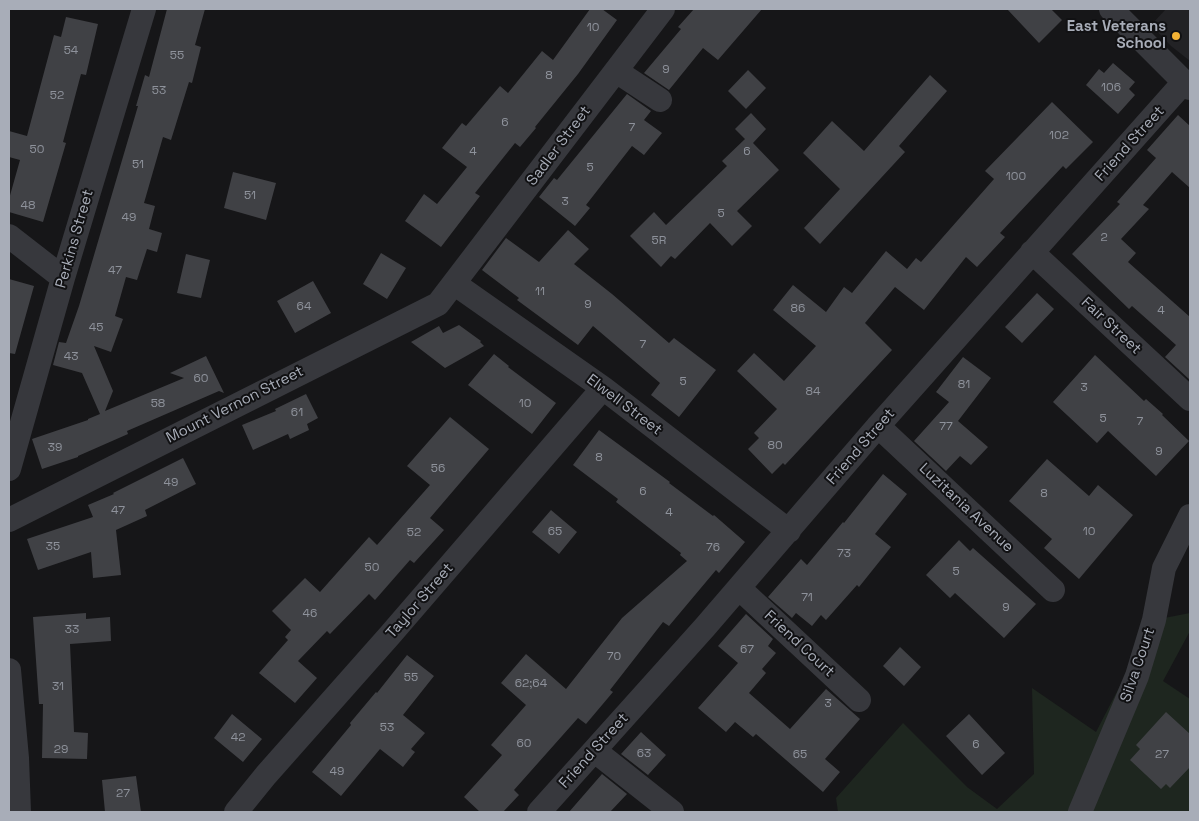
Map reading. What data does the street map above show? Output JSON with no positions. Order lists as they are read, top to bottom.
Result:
{
  "streets": {
    "street": [
      "Friend Street",
      "Sadler Street",
      "Perkins Street",
      "Fair Street",
      "Mount Vernon Street",
      "Elwell Street",
      "Luzitania Avenue",
      "Taylor Street",
      "Friend Court",
      "Silva Court"
    ]
  },
  "crossings": [
    ["Friend Street", "Fair Street"],
    ["Friend Street", "Elwell Street"],
    ["Friend Street", "Luzitania Avenue"],
    ["Friend Street", "Friend Court"],
    ["Sadler Street", "Mount Vernon Street"],
    ["Sadler Street", "Elwell Street"],
    ["Mount Vernon Street", "Elwell Street"],
    ["Elwell Street", "Taylor Street"]
  ],
  "places": ["East Veterans School"],
  "house_numbers": [
    "10",
    "54",
    "55",
    "9",
    "8",
    "106",
    "53",
    "52",
    "6",
    "7",
    "102",
    "50",
    "4",
    "6",
    "51",
    "5",
    "100",
    "51",
    "3",
    "48",
    "5",
    "49",
    "2",
    "5R",
    "47",
    "11",
    "9",
    "64",
    "86",
    "4",
    "45",
    "7",
    "43",
    "60",
    "5",
    "81",
    "3",
    "84",
    "58",
    "10",
    "61",
    "5",
    "7",
    "77",
    "80",
    "39",
    "9",
    "8",
    "56",
    "49",
    "6",
    "8",
    "47",
    "4",
    "65",
    "10",
    "52",
    "35",
    "76",
    "73",
    "50",
    "5",
    "71",
    "9",
    "46",
    "33",
    "67",
    "70",
    "55",
    "62;64",
    "31",
    "3",
    "53",
    "42",
    "60",
    "6",
    "29",
    "63",
    "65",
    "27",
    "49",
    "27"
  ]
}
